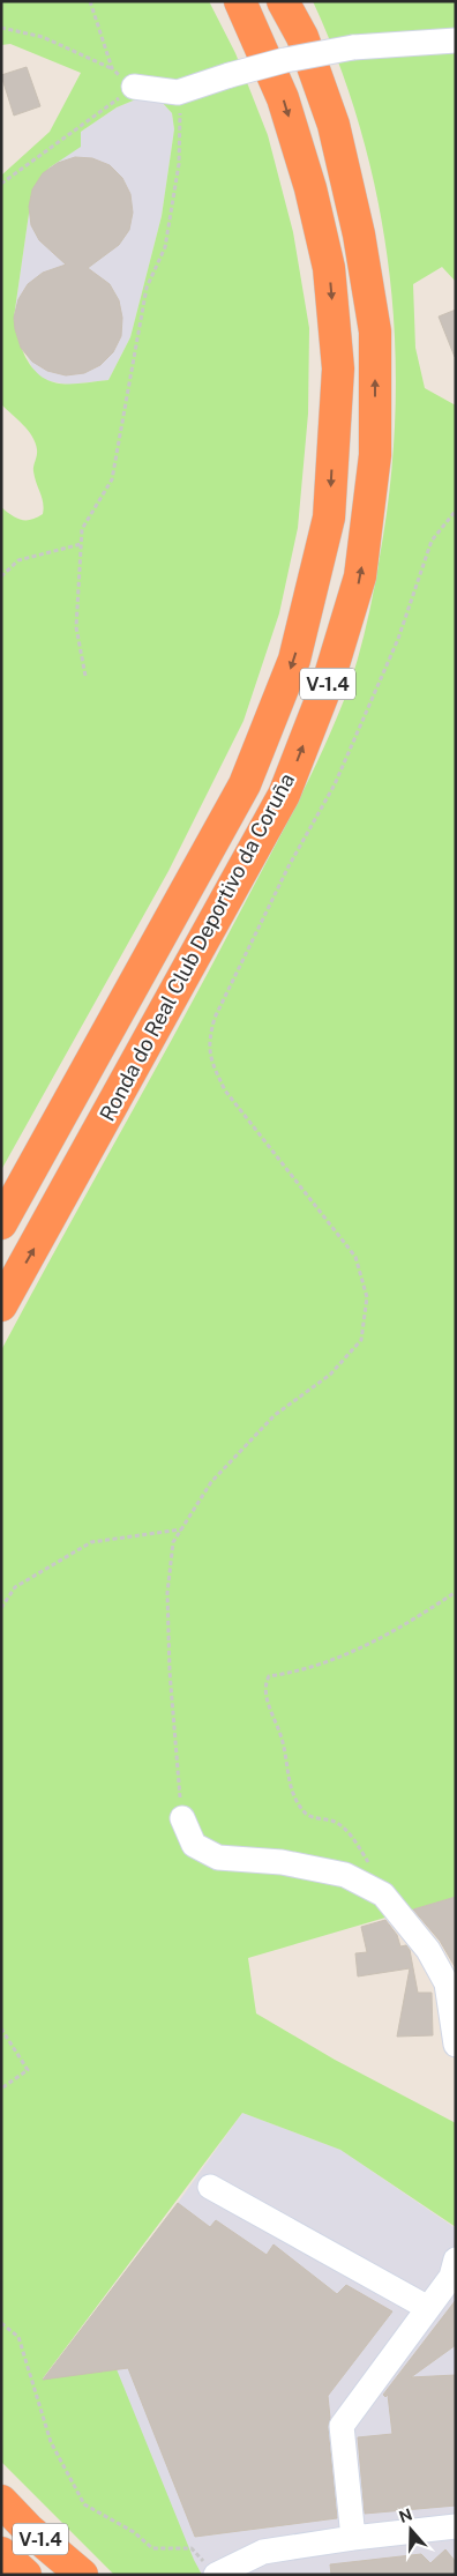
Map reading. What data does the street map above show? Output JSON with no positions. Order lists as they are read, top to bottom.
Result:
{
  "streets": {
    "highway": ["V-1.4", "Ronda do Real Club Deportivo da Coruña"]
  },
  "north": "top"
}
